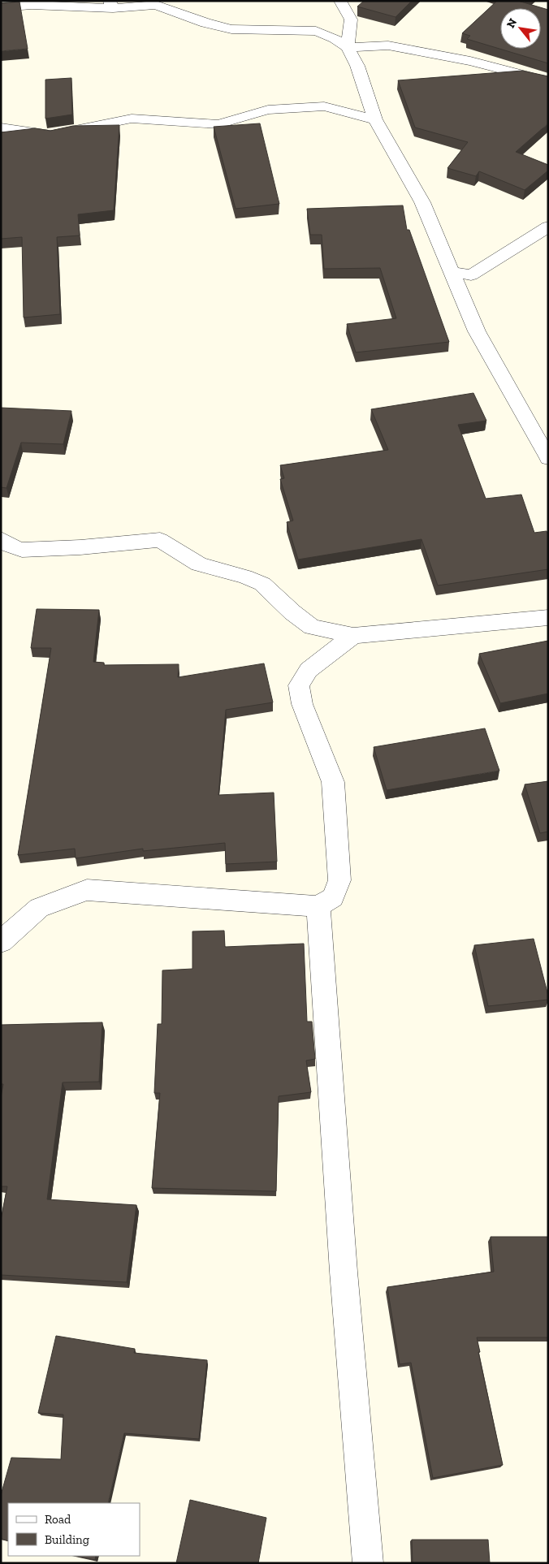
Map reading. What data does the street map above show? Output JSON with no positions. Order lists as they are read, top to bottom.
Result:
{
  "legend": ["Road", "Building"],
  "north": "top left"
}
